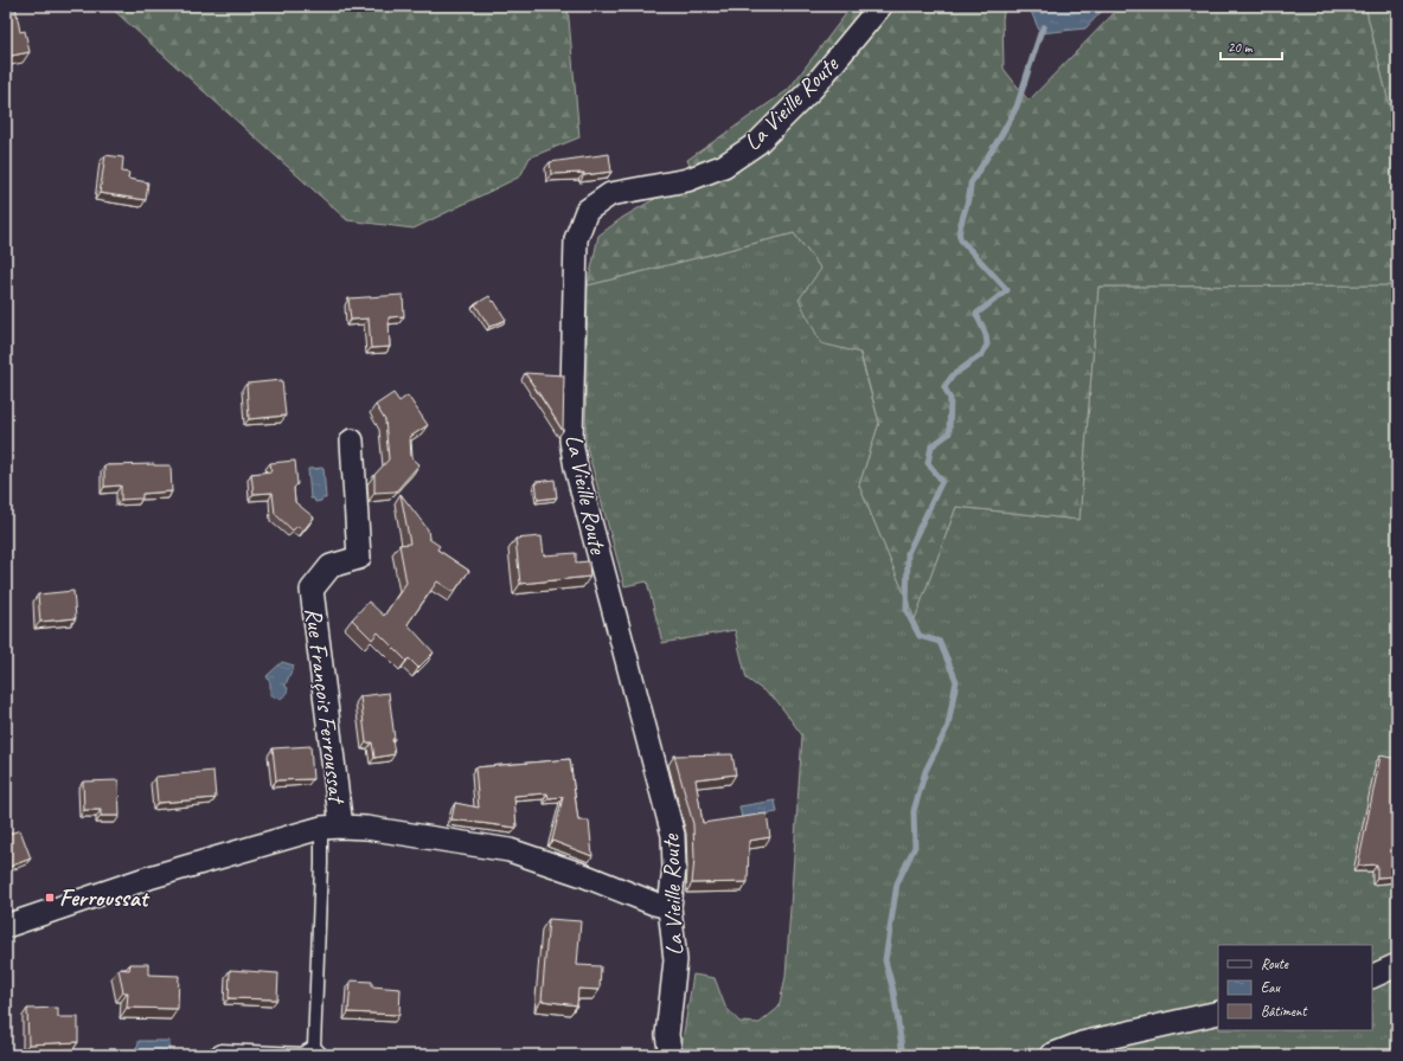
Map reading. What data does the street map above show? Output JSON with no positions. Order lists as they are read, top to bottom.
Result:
{
  "streets": {
    "street": ["La Vieille Route", "Rue François Ferroussat"]
  },
  "crossings": [
    ["La Vieille Route", "Rue François Ferroussat"]
  ],
  "places": {
    "transit": ["Ferroussat"]
  },
  "legend": ["Route", "Eau", "Bâtiment"],
  "scale_bar": "20 m"
}
